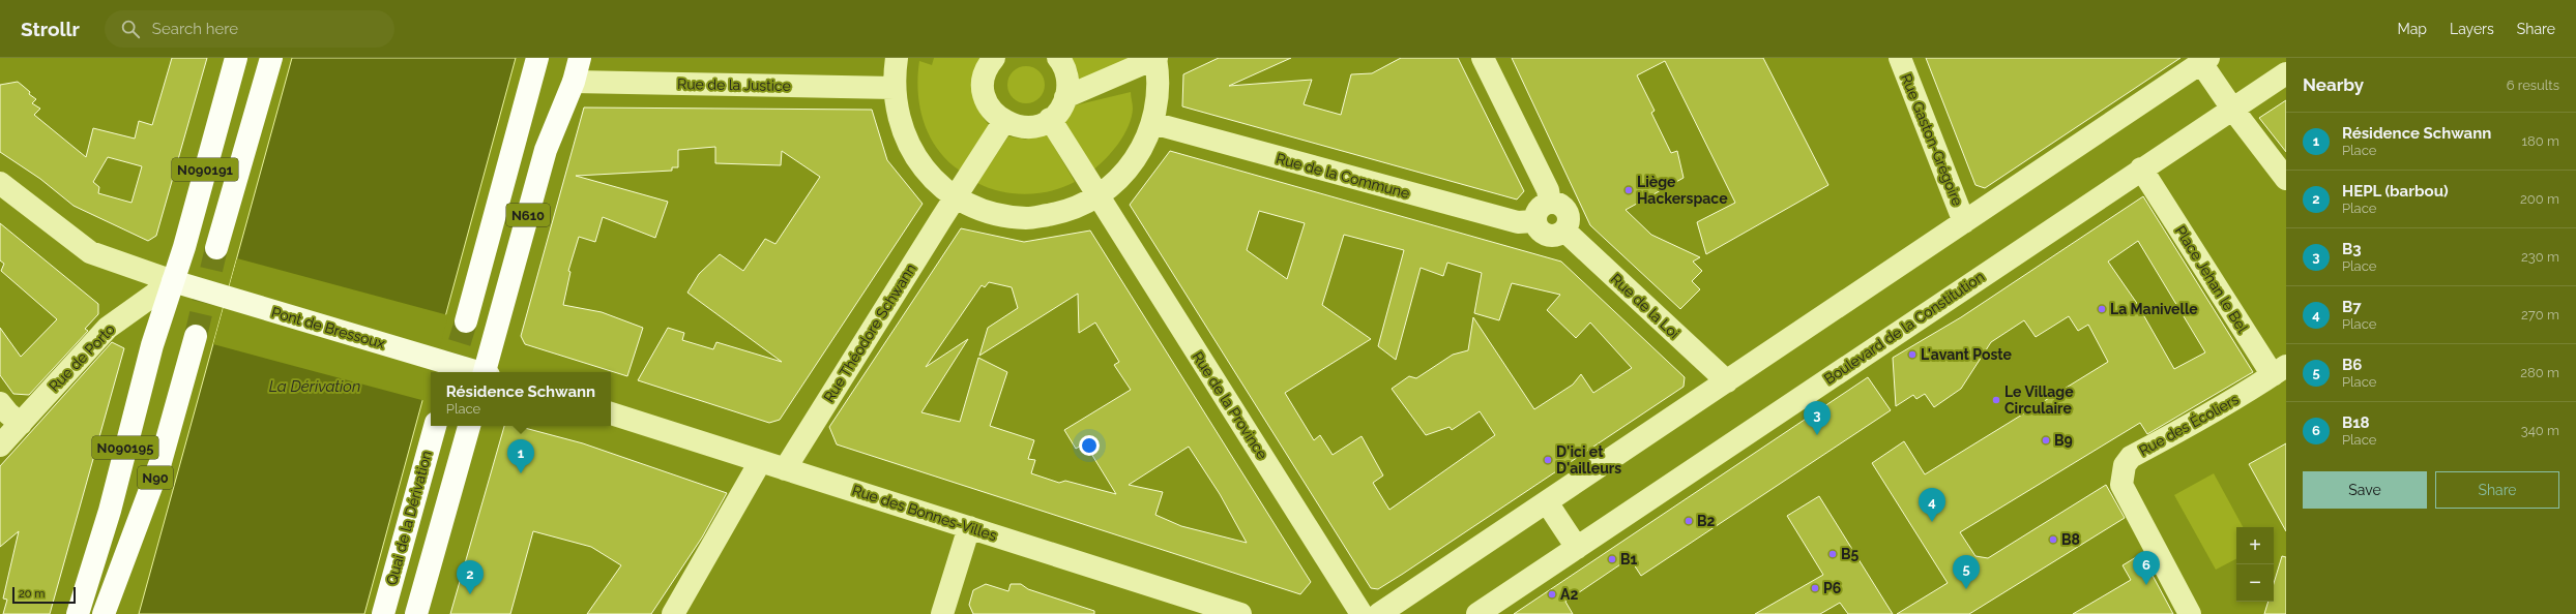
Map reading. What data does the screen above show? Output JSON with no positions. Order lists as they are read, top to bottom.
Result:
{
  "streets": {
    "main road": [
      "N090191",
      "N610",
      "N090195",
      "N90",
      "Quai de la Dérivation"
    ],
    "street": [
      "Rue de la Justice",
      "Rue Gaston-Grégoire",
      "Rue de la Commune",
      "Place Jehan le Bel",
      "Rue de la Loi",
      "Pont de Bressoux",
      "Boulevard de la Constitution",
      "Rue Théodore Schwann",
      "Rue de Porto",
      "Rue de la Province",
      "Rue des Écoliers",
      "Rue des Bonnes-Villes"
    ]
  },
  "crossings": [
    ["Rue de la Justice", "N610"],
    ["N090191", "Pont de Bressoux"],
    ["N090191", "Rue de Porto"],
    ["N090191", "N090195"],
    ["Rue de la Commune", "Rue de la Loi"],
    ["Place Jehan le Bel", "Boulevard de la Constitution"],
    ["Place Jehan le Bel", "Rue des Écoliers"],
    ["Pont de Bressoux", "Rue de Porto"],
    ["Pont de Bressoux", "N090195"],
    ["Rue Théodore Schwann", "Rue des Bonnes-Villes"],
    ["Rue de Porto", "N090195"]
  ],
  "water": ["La Dérivation"],
  "places": [
    "Liège Hackerspace",
    "La Manivelle",
    "L'avant Poste",
    "Le Village Circulaire",
    "B9",
    "D'ici et D'ailleurs",
    "B2",
    "B8",
    "B5",
    "B1",
    "P6",
    "A2"
  ],
  "scale_bar": "20 m",
  "page": {
    "header": "Strollr",
    "search": "Search here",
    "nav": ["Map", "Layers", "Share"],
    "heading": ["Nearby", "6 results"],
    "list": [
      {
        "mark": "1",
        "name": "Résidence Schwann",
        "note": "Place",
        "value": "180 m"
      },
      {
        "mark": "2",
        "name": "HEPL (barbou)",
        "note": "Place",
        "value": "200 m"
      },
      {
        "mark": "3",
        "name": "B3",
        "note": "Place",
        "value": "230 m"
      },
      {
        "mark": "4",
        "name": "B7",
        "note": "Place",
        "value": "270 m"
      },
      {
        "mark": "5",
        "name": "B6",
        "note": "Place",
        "value": "280 m"
      },
      {
        "mark": "6",
        "name": "B18",
        "note": "Place",
        "value": "340 m"
      }
    ],
    "popup": ["Résidence Schwann", "Place"],
    "pins": [
      "3",
      "1",
      "4",
      "6",
      "5",
      "2"
    ],
    "buttons": ["Save", "Share"],
    "map_buttons": ["+", "−"],
    "scale": "20 m"
  }
}
